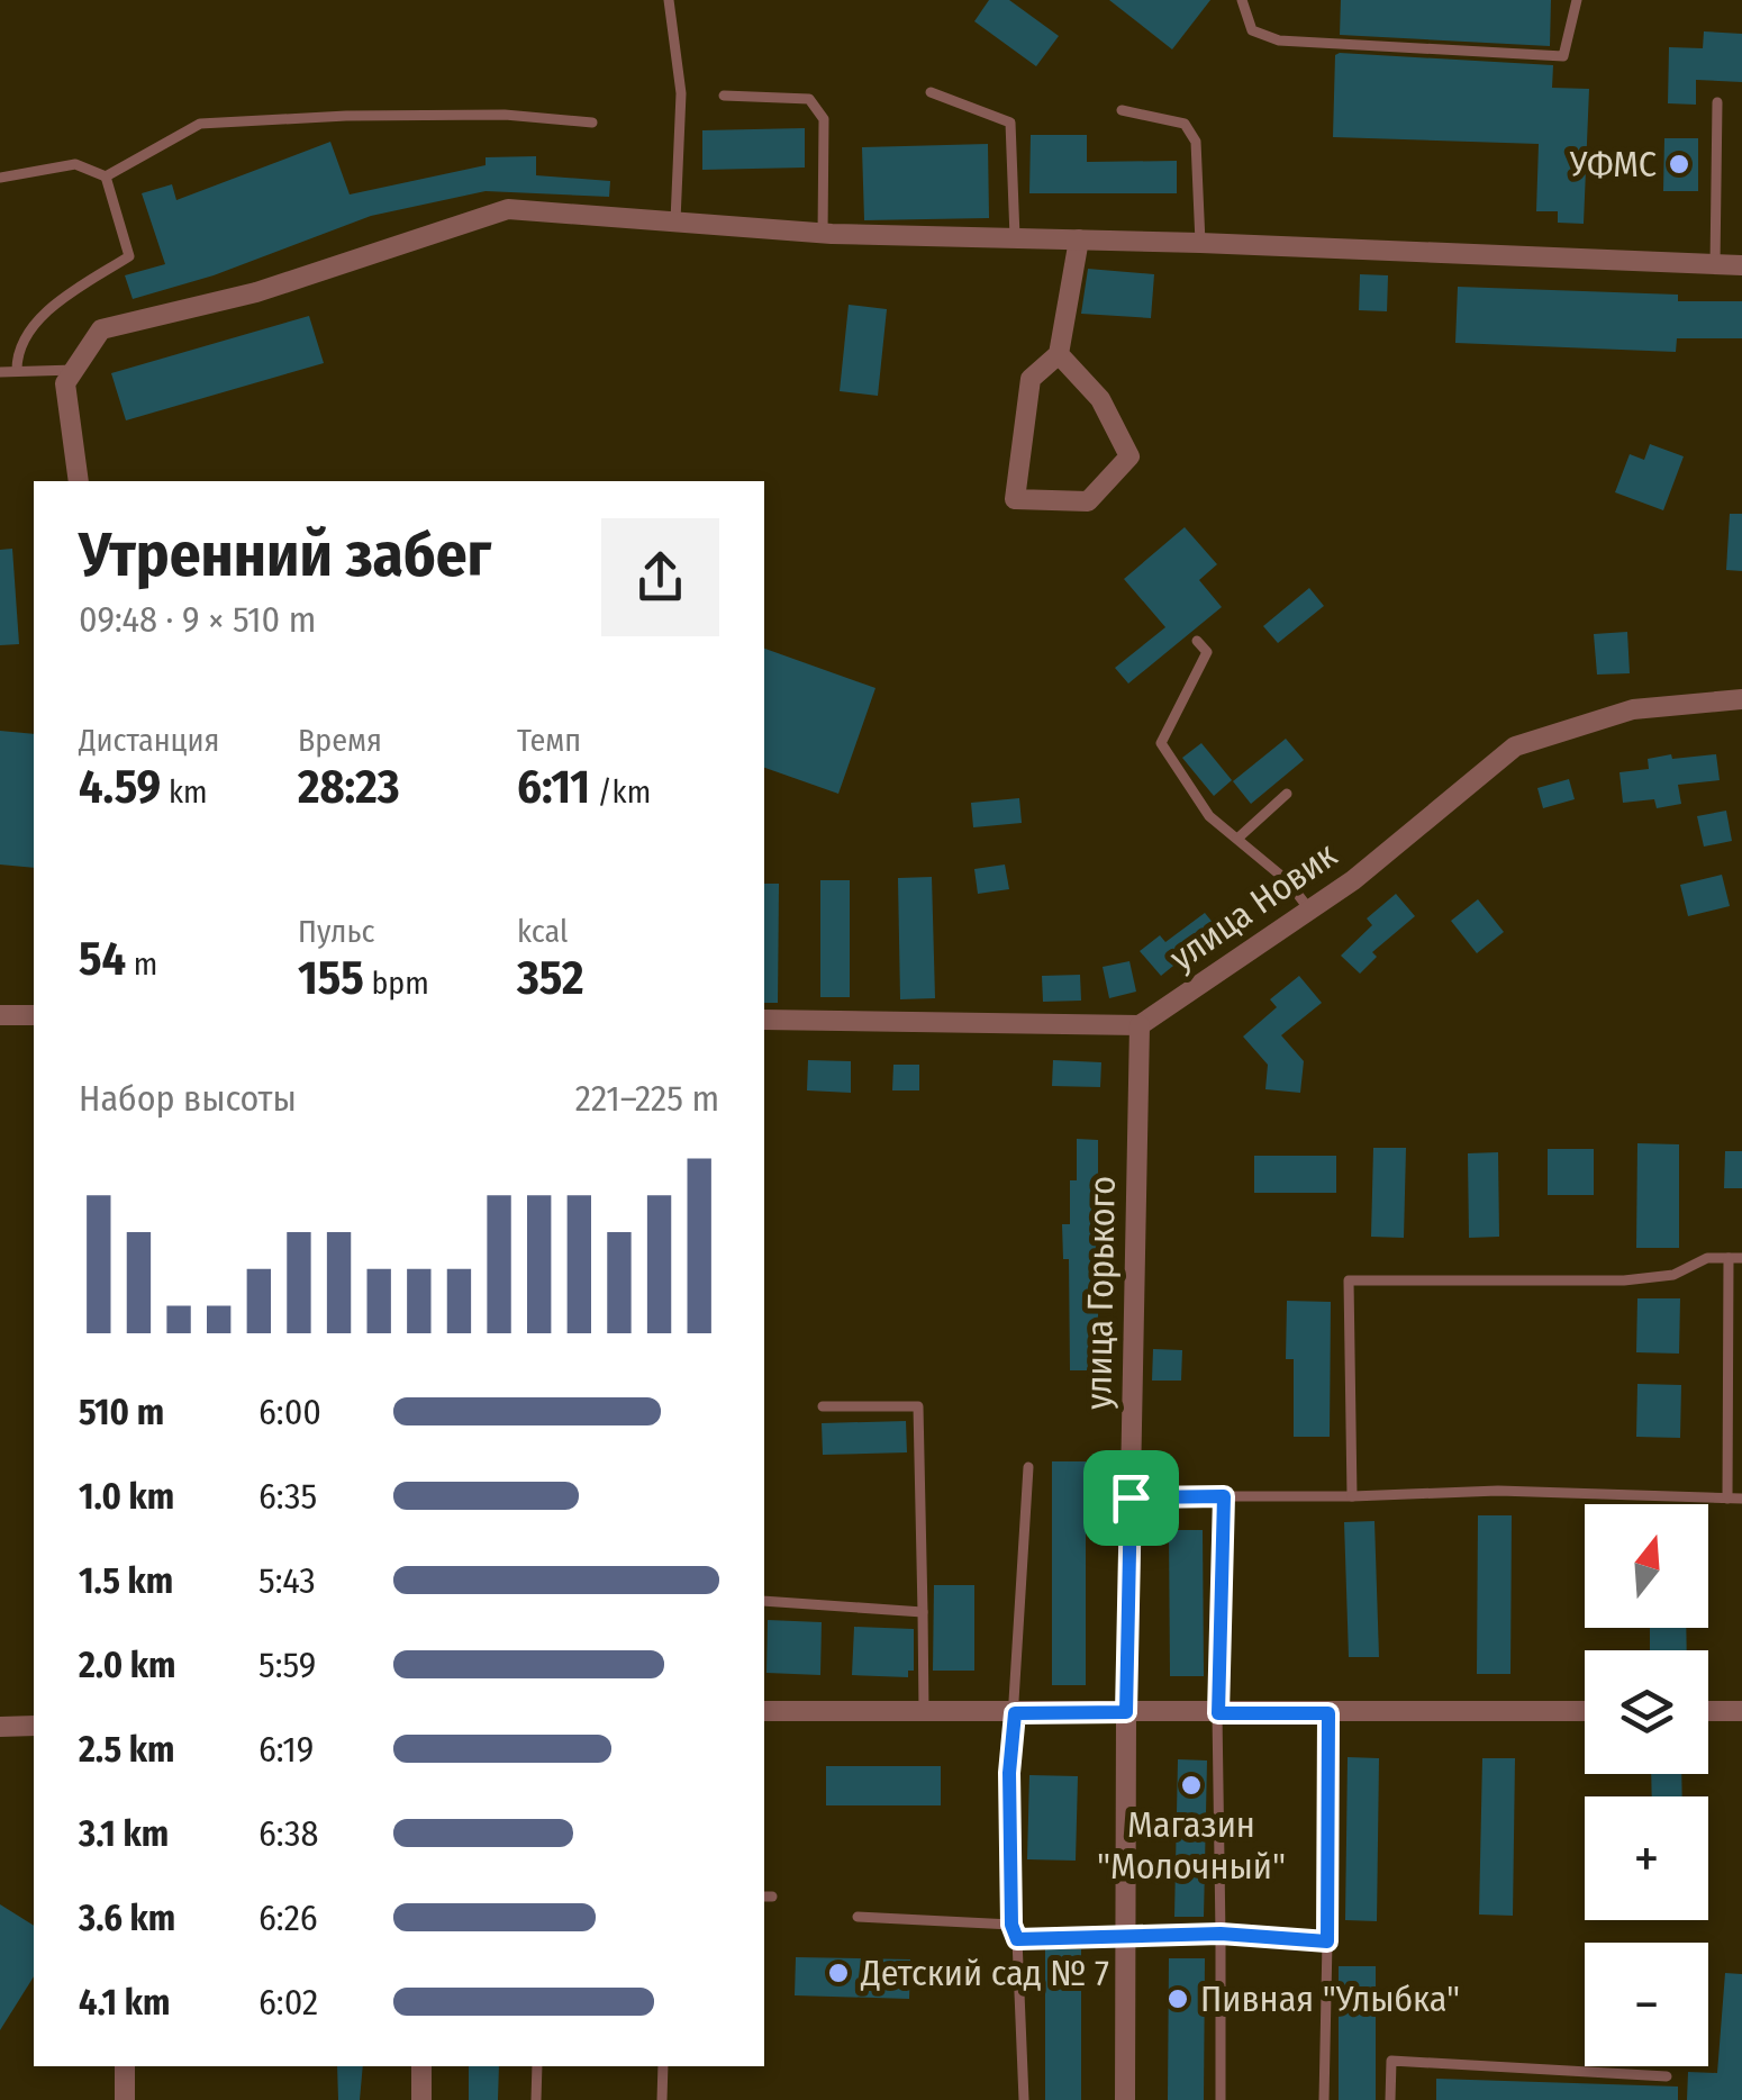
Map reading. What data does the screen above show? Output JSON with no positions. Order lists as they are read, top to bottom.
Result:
{
  "streets": {
    "street": ["улица Новик", "улица Горького"]
  },
  "crossings": [
    ["улица Новик", "улица Горького"]
  ],
  "places": [
    "УФМС",
    "Магазин \"Молочный\"",
    "Детский сад № 7",
    "Пивная \"Улыбка\""
  ],
  "north": "top",
  "page": {
    "heading": ["Утренний забег", "09:48 · 9 × 510 m"],
    "stats": [
      ["Дистанция", "4.59 km"],
      ["Время", "28:23"],
      ["Темп", "6:11 /km"],
      ["54 m"],
      ["Пульс", "155 bpm"],
      ["kcal", "352"]
    ],
    "chart": ["Набор высоты", "221–225 m"],
    "list": [
      {
        "name": "510 m",
        "note": "6:00"
      },
      {
        "name": "1.0 km",
        "note": "6:35"
      },
      {
        "name": "1.5 km",
        "note": "5:43"
      },
      {
        "name": "2.0 km",
        "note": "5:59"
      },
      {
        "name": "2.5 km",
        "note": "6:19"
      },
      {
        "name": "3.1 km",
        "note": "6:38"
      },
      {
        "name": "3.6 km",
        "note": "6:26"
      },
      {
        "name": "4.1 km",
        "note": "6:02"
      }
    ],
    "map_buttons": ["+", "−"]
  }
}
